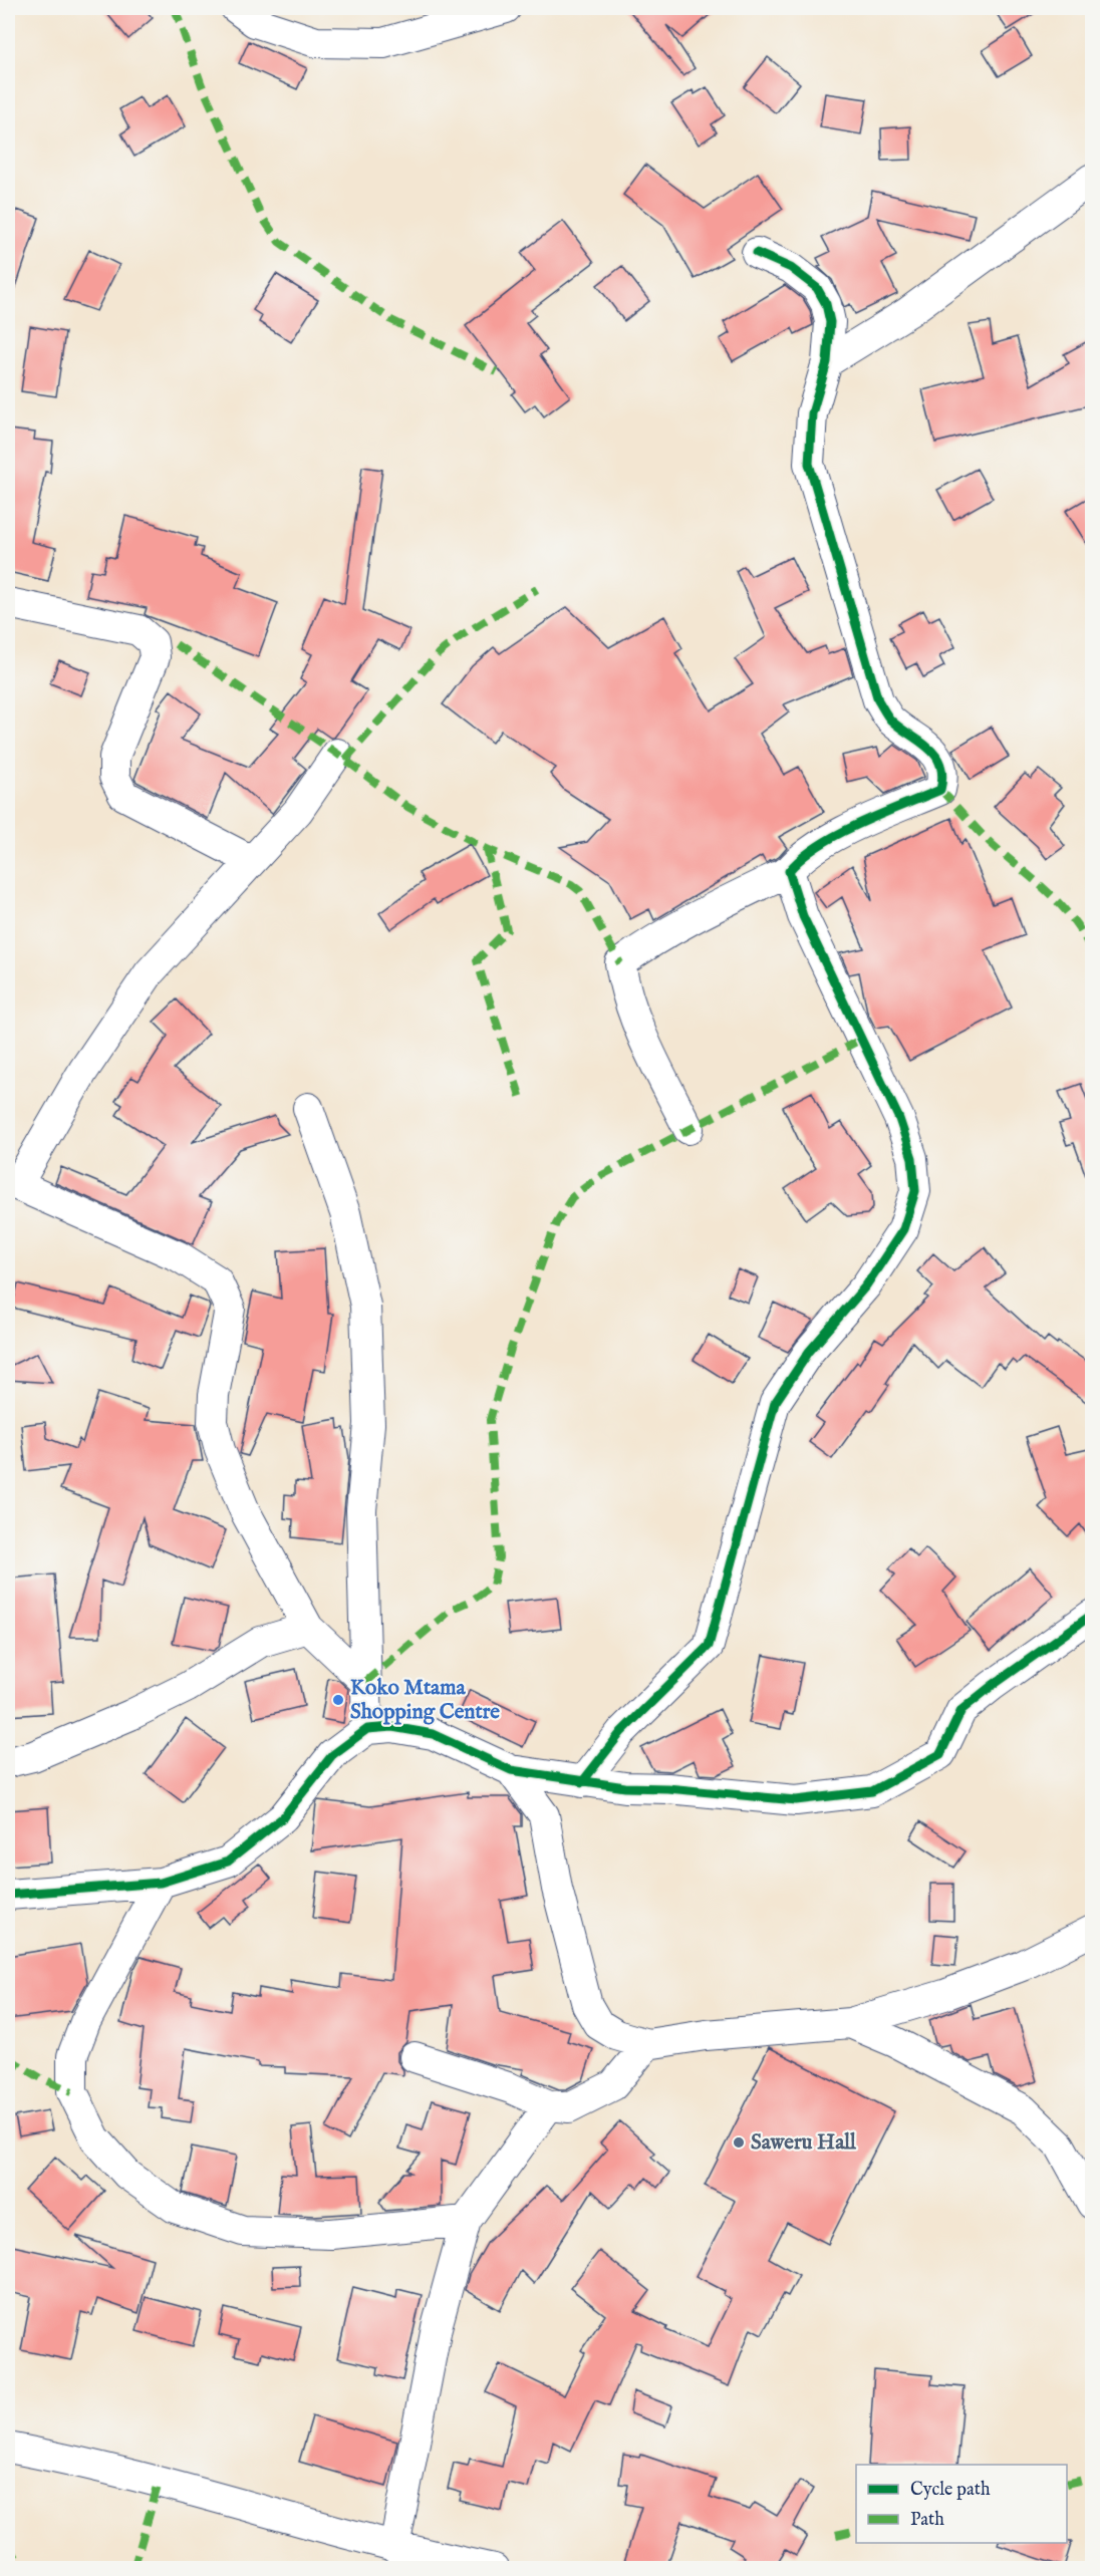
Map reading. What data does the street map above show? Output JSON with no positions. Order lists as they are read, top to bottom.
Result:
{
  "places": ["Koko Mtama Shopping Centre", "Saweru Hall"],
  "legend": ["Cycle path", "Path"]
}
